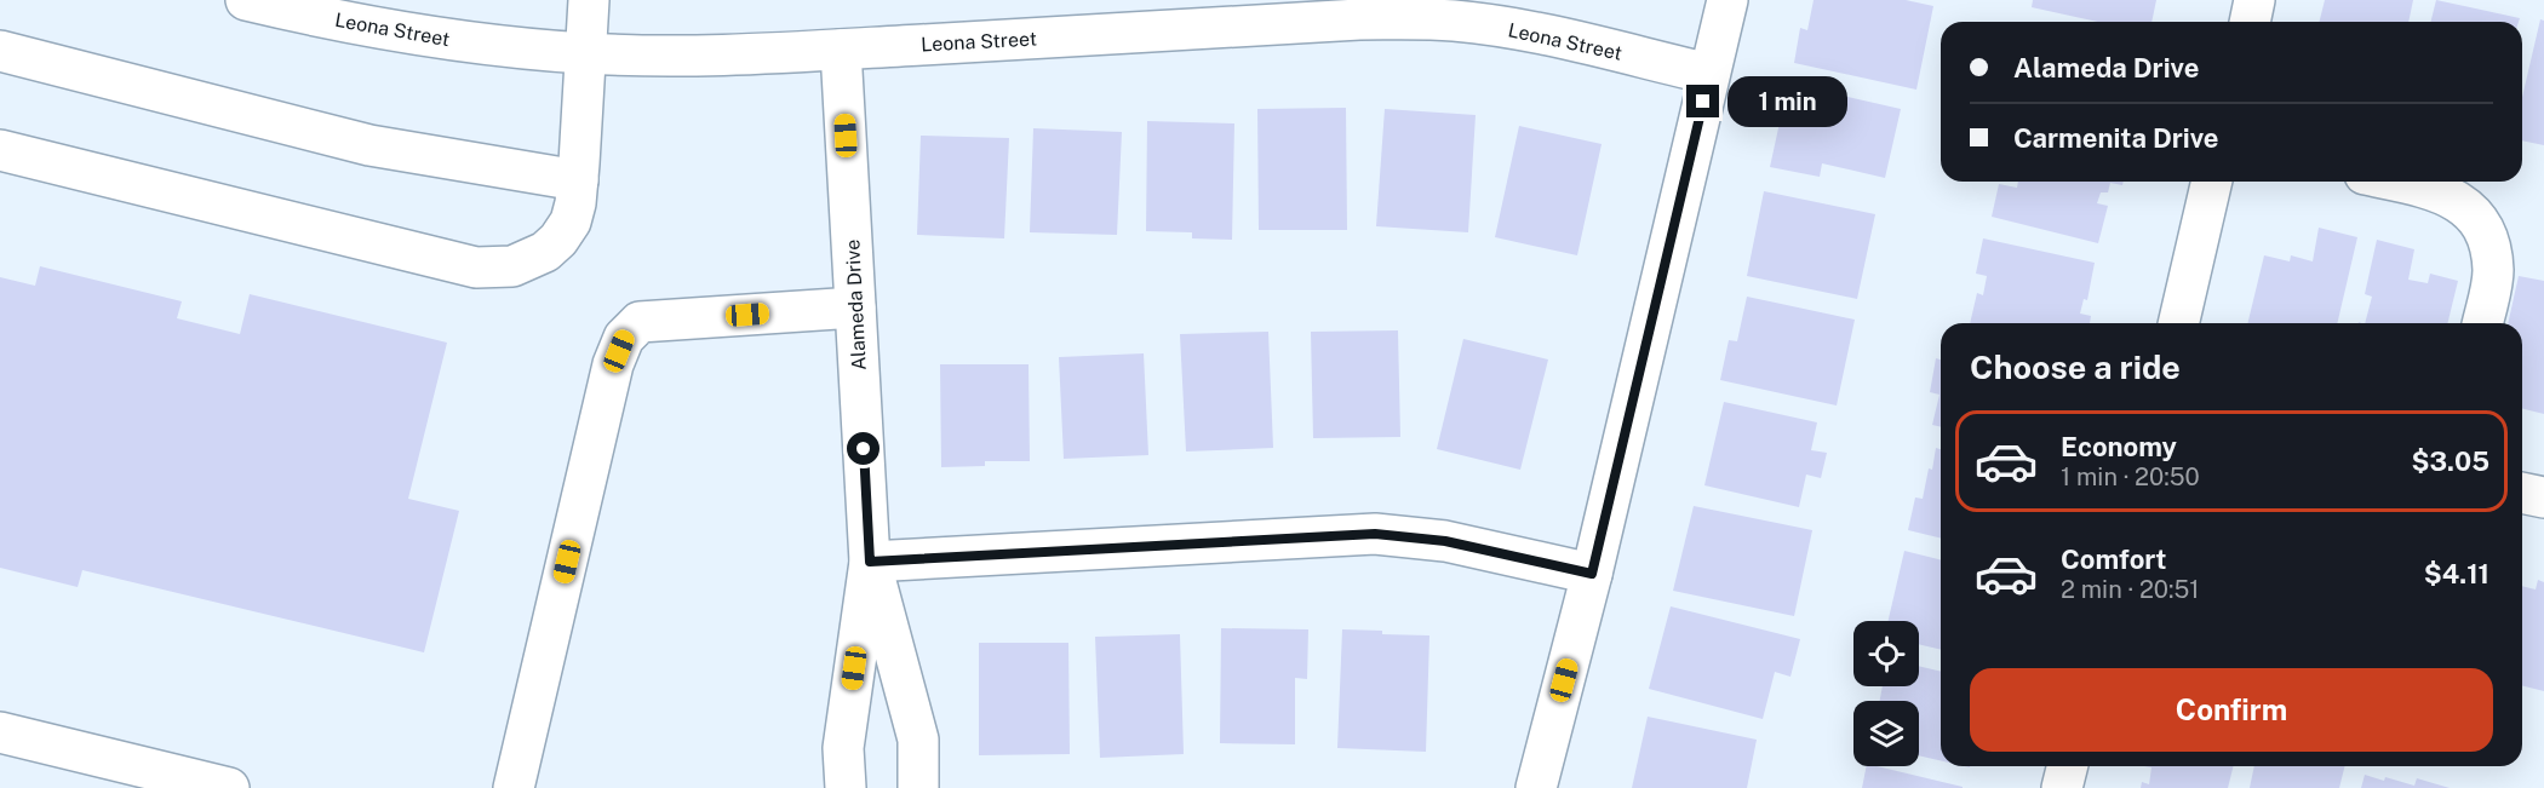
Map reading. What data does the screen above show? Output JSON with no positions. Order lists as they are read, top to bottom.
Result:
{
  "streets": {
    "street": ["Leona Street", "Alameda Drive"]
  },
  "crossings": [
    ["Leona Street", "Alameda Drive"]
  ],
  "page": {
    "banner": ["Alameda Drive", "Carmenita Drive"],
    "bubble": "1 min",
    "heading": "Choose a ride",
    "list": [
      {
        "name": "Economy",
        "note": "1 min · 20:50",
        "value": "$3.05"
      },
      {
        "name": "Comfort",
        "note": "2 min · 20:51",
        "value": "$4.11"
      }
    ],
    "buttons": "Confirm"
  }
}
